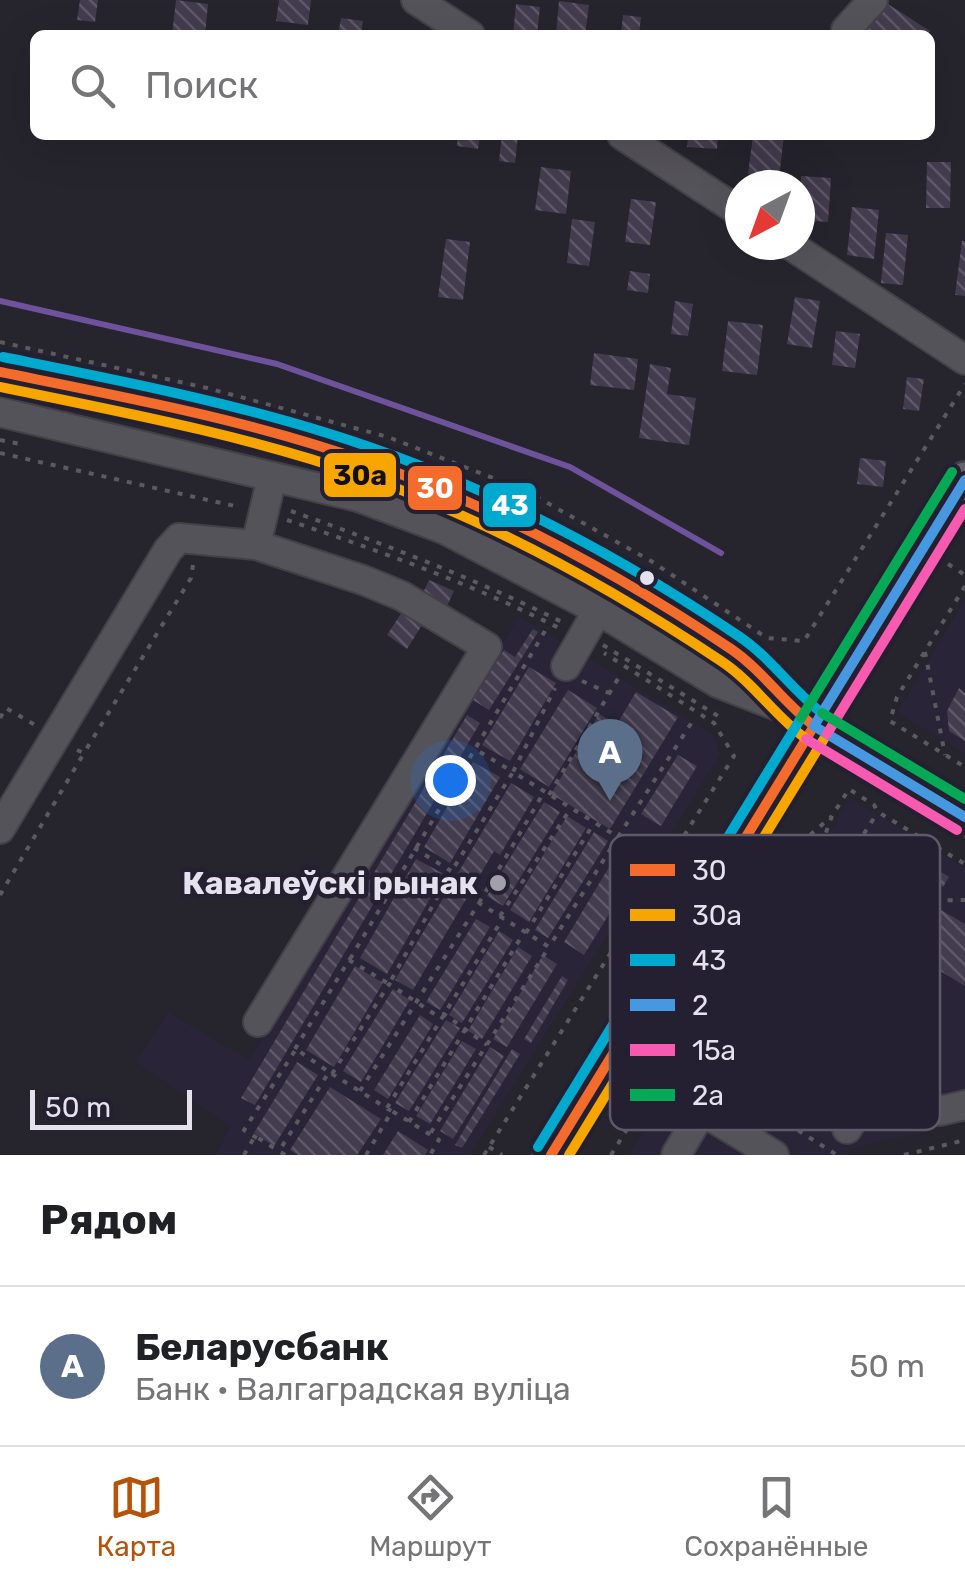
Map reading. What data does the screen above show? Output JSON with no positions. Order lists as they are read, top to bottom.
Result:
{
  "places": ["Кавалеўскі рынак"],
  "lines": [
    "transit line 43",
    "transit line 30",
    "transit line 30а",
    "transit line 2а",
    "transit line 2",
    "transit line 15а"
  ],
  "legend": [
    "30",
    "30а",
    "43",
    "2",
    "15а",
    "2а"
  ],
  "scale_bar": "50 m",
  "north": "bottom left",
  "page": {
    "search": "Поиск",
    "pins": "A",
    "scale": "50 m",
    "heading": "Рядом",
    "list": [
      {
        "mark": "A",
        "name": "Беларусбанк",
        "note": "Банк · Валгаградская вуліца",
        "value": "50 m"
      }
    ],
    "nav": ["Карта", "Маршрут", "Сохранённые"]
  }
}
